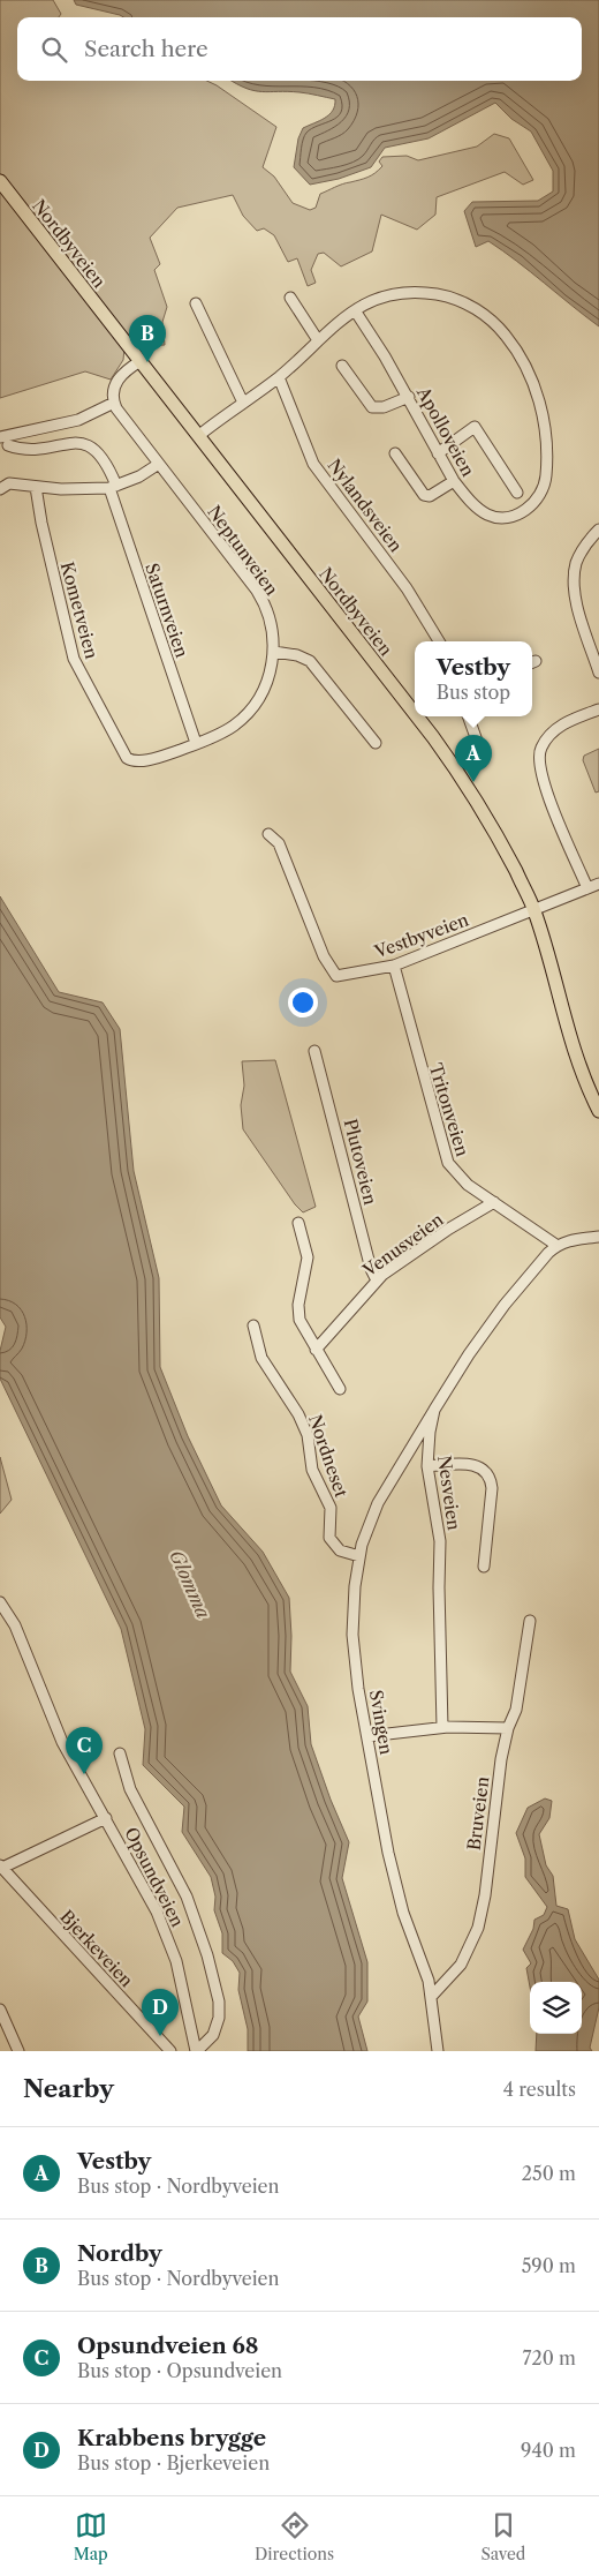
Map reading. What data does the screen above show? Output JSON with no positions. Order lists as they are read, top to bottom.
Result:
{
  "streets": {
    "main road": ["Nordbyveien"],
    "street": [
      "Apolloveien",
      "Nylandsveien",
      "Neptunveien",
      "Kometveien",
      "Saturnveien",
      "Vestbyveien",
      "Tritonveien",
      "Plutoveien",
      "Venusveien",
      "Nordneset",
      "Nesveien",
      "Svingen",
      "Bruveien",
      "Opsundveien",
      "Bjerkeveien"
    ]
  },
  "crossings": [
    ["Nordbyveien", "Apolloveien"],
    ["Nordbyveien", "Vestbyveien"],
    ["Apolloveien", "Nylandsveien"],
    ["Neptunveien", "Kometveien"],
    ["Neptunveien", "Saturnveien"],
    ["Vestbyveien", "Tritonveien"],
    ["Tritonveien", "Venusveien"],
    ["Tritonveien", "Nesveien"],
    ["Plutoveien", "Venusveien"],
    ["Nordneset", "Svingen"],
    ["Nesveien", "Svingen"],
    ["Svingen", "Bruveien"],
    ["Opsundveien", "Bjerkeveien"]
  ],
  "water": ["Glomma"],
  "page": {
    "search": "Search here",
    "pins": [
      "B",
      "A",
      "C",
      "D"
    ],
    "popup": ["Vestby", "Bus stop"],
    "heading": ["Nearby", "4 results"],
    "list": [
      {
        "mark": "A",
        "name": "Vestby",
        "note": "Bus stop · Nordbyveien",
        "value": "250 m"
      },
      {
        "mark": "B",
        "name": "Nordby",
        "note": "Bus stop · Nordbyveien",
        "value": "590 m"
      },
      {
        "mark": "C",
        "name": "Opsundveien 68",
        "note": "Bus stop · Opsundveien",
        "value": "720 m"
      },
      {
        "mark": "D",
        "name": "Krabbens brygge",
        "note": "Bus stop · Bjerkeveien",
        "value": "940 m"
      }
    ],
    "nav": ["Map", "Directions", "Saved"]
  }
}
